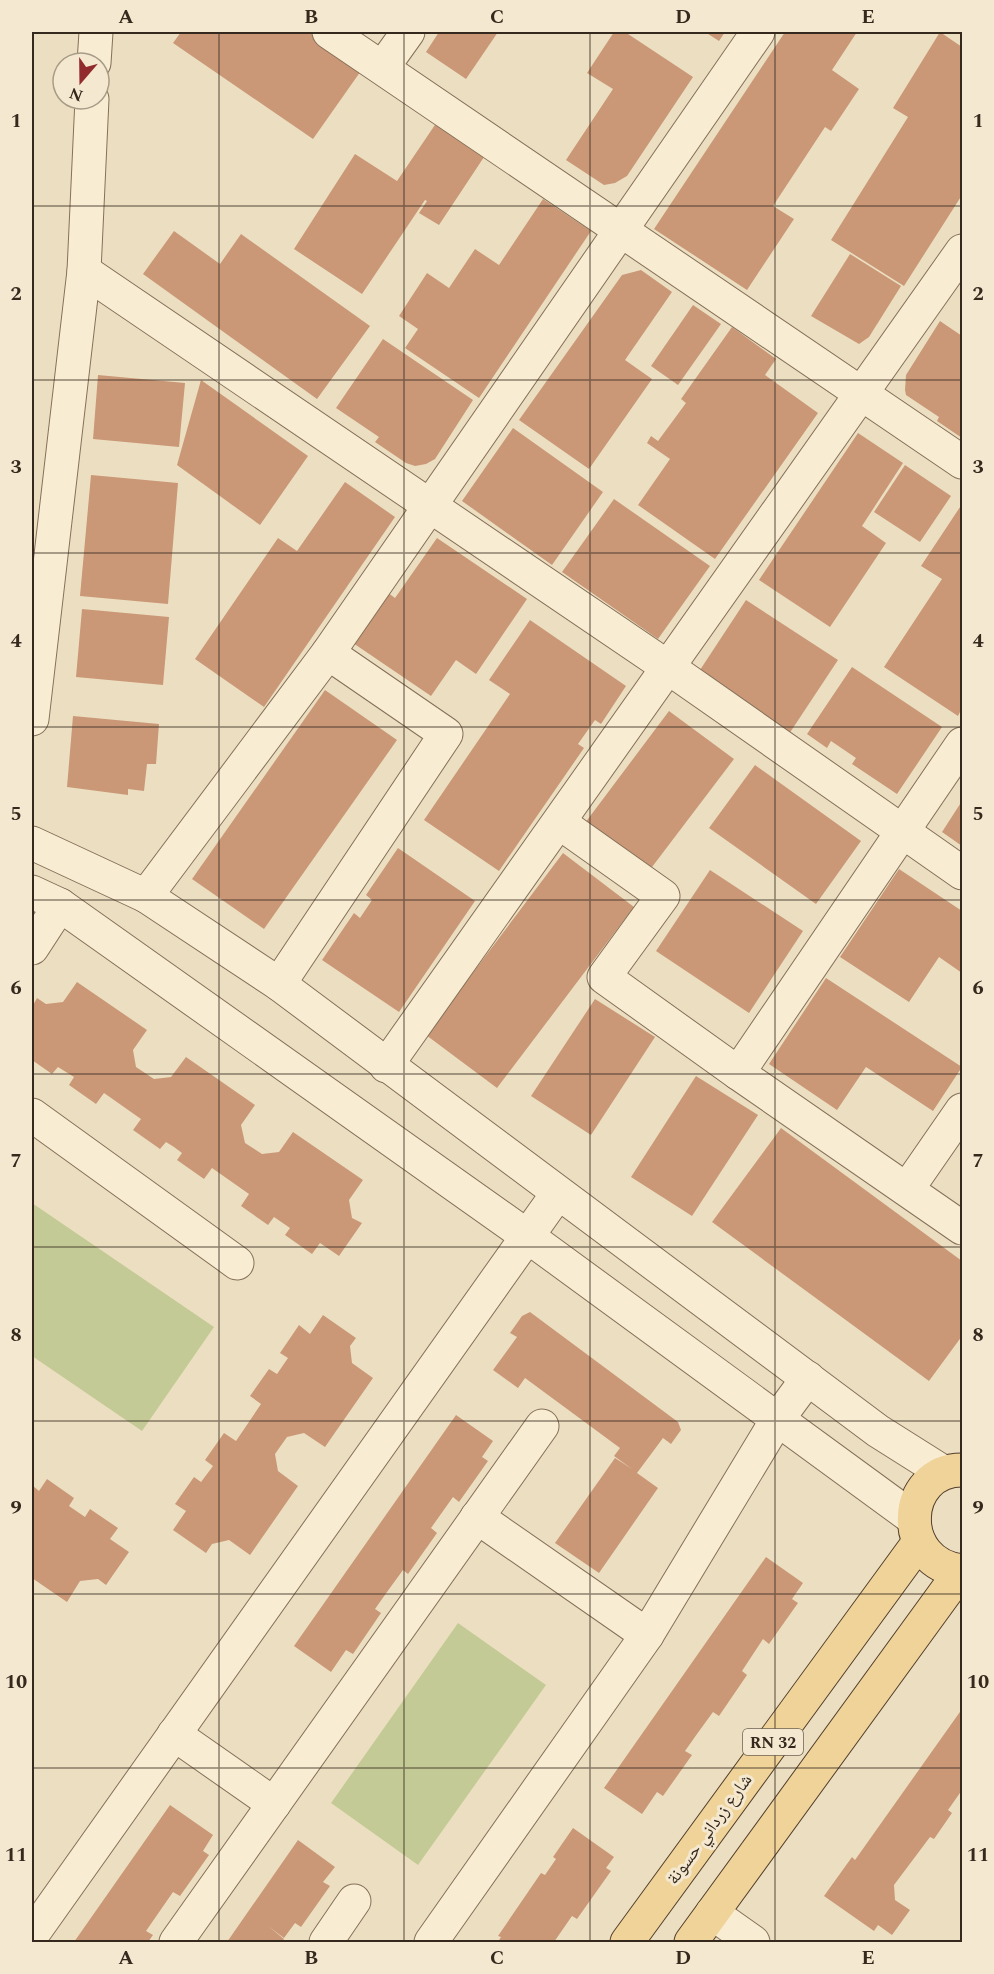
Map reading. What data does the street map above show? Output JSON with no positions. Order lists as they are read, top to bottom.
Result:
{
  "streets": {
    "main road": ["RN 32", "شارع زرداني حسونة"]
  },
  "north": "bottom",
  "grid": {
    "columns": [
      "A",
      "B",
      "C",
      "D",
      "E"
    ],
    "rows": [
      "1",
      "2",
      "3",
      "4",
      "5",
      "6",
      "7",
      "8",
      "9",
      "10",
      "11"
    ]
  }
}
